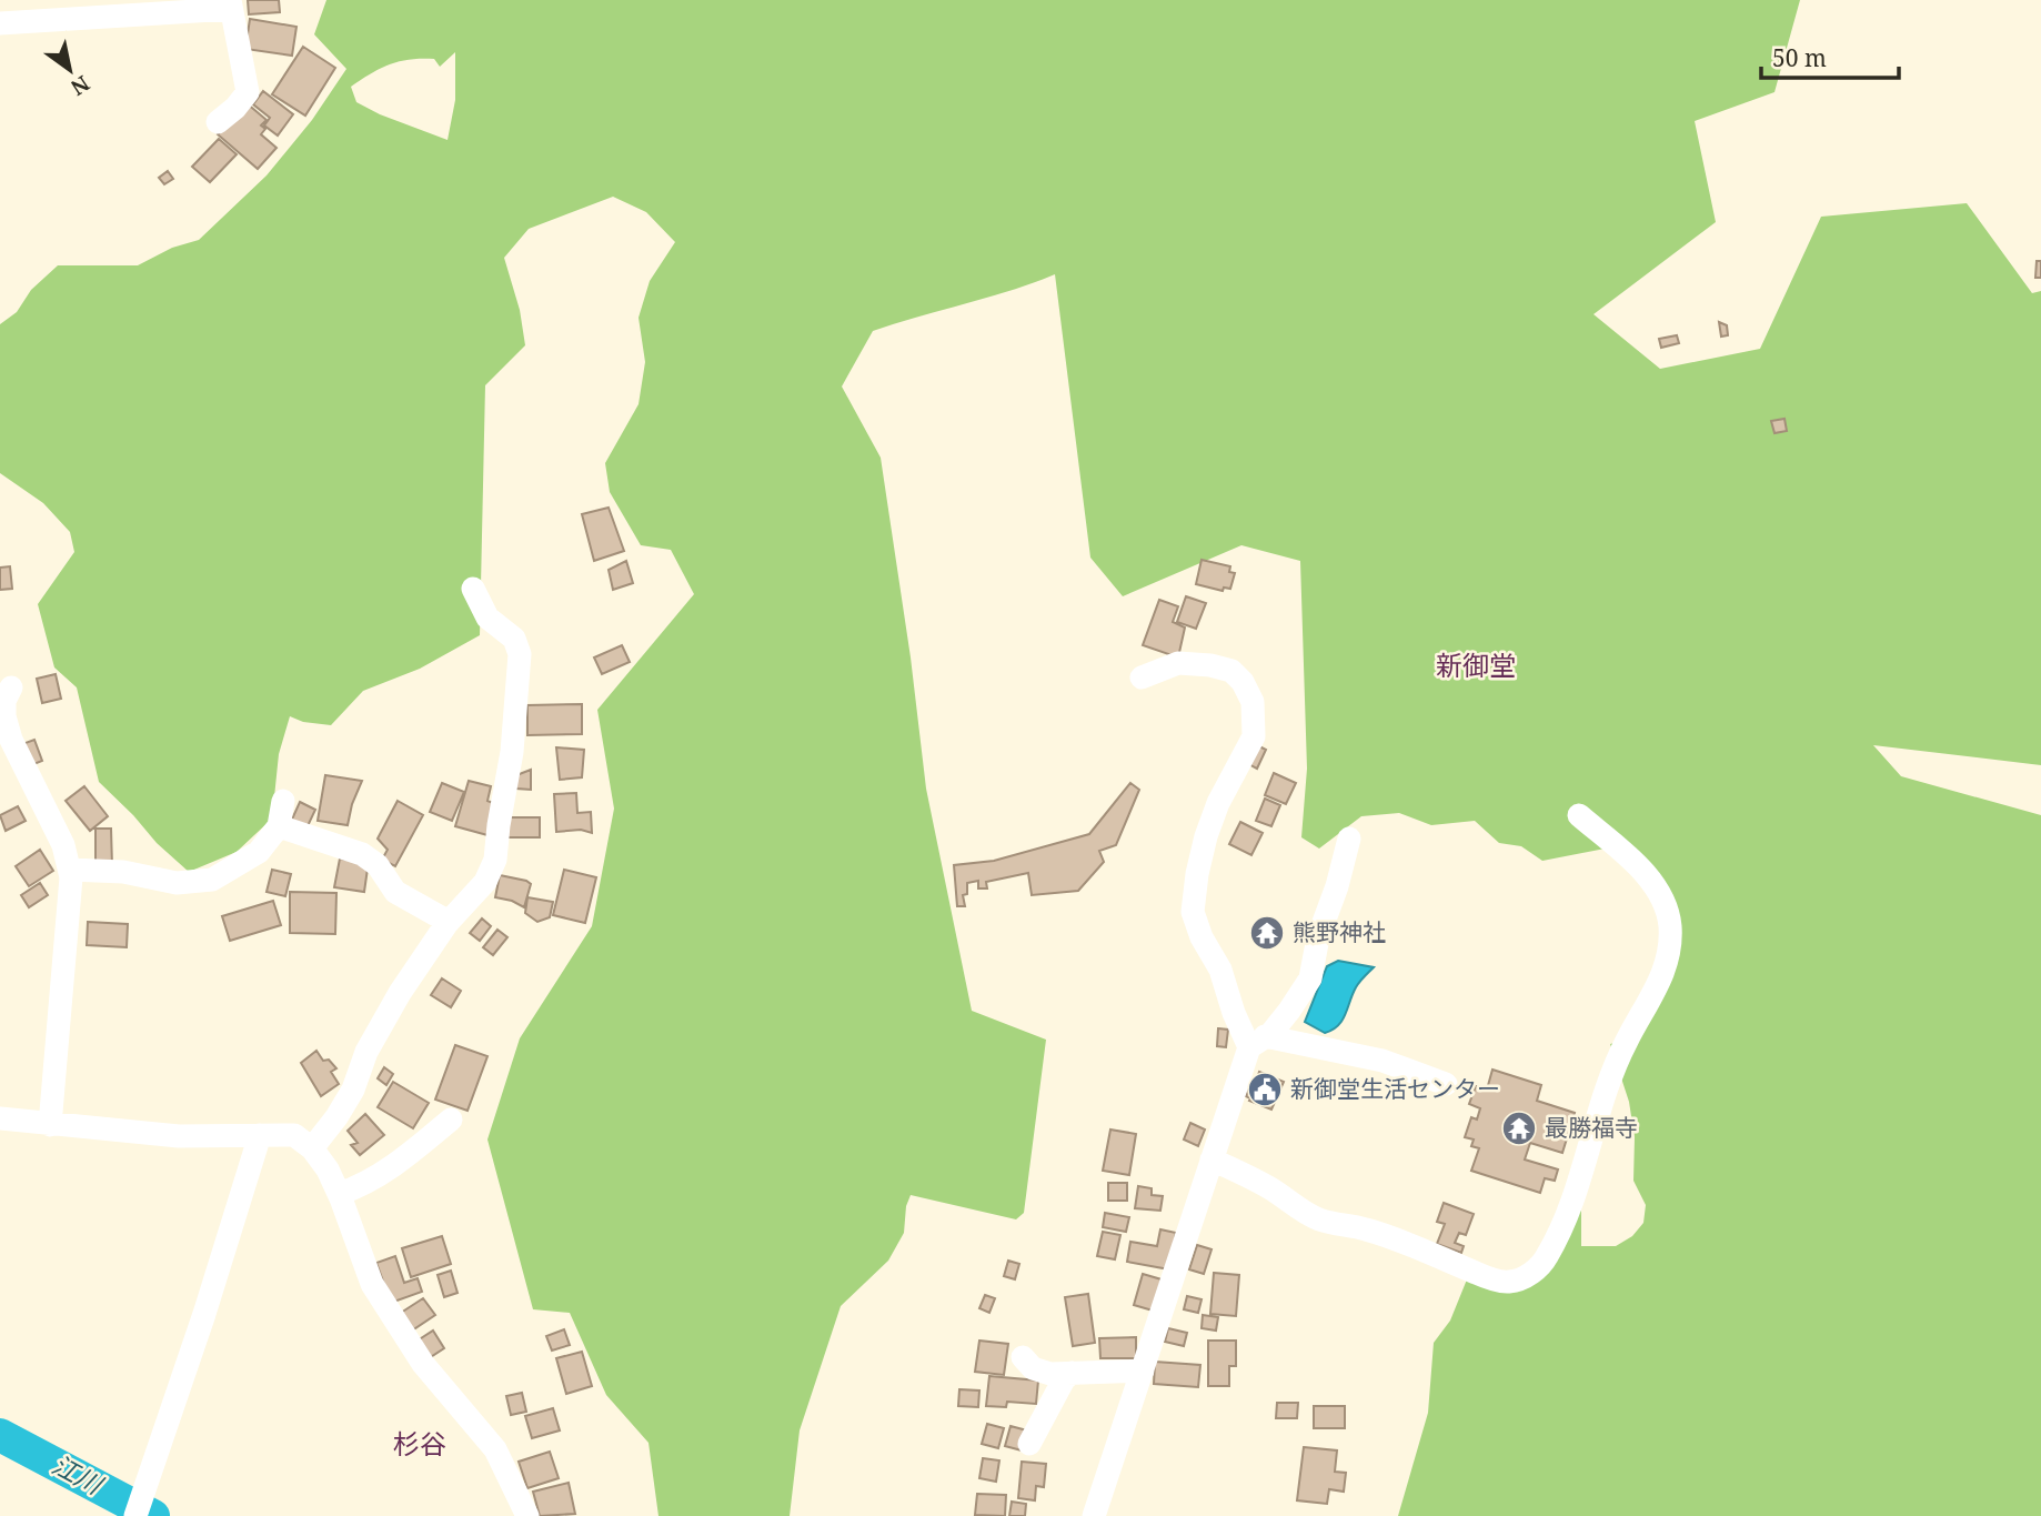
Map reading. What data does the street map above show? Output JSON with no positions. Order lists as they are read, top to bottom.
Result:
{
  "districts": ["新御堂", "杉谷"],
  "water": ["江川"],
  "places": {
    "temple": ["熊野神社", "最勝福寺"],
    "public building": ["新御堂生活センター"]
  },
  "scale_bar": "50 m",
  "north": "bottom right"
}
